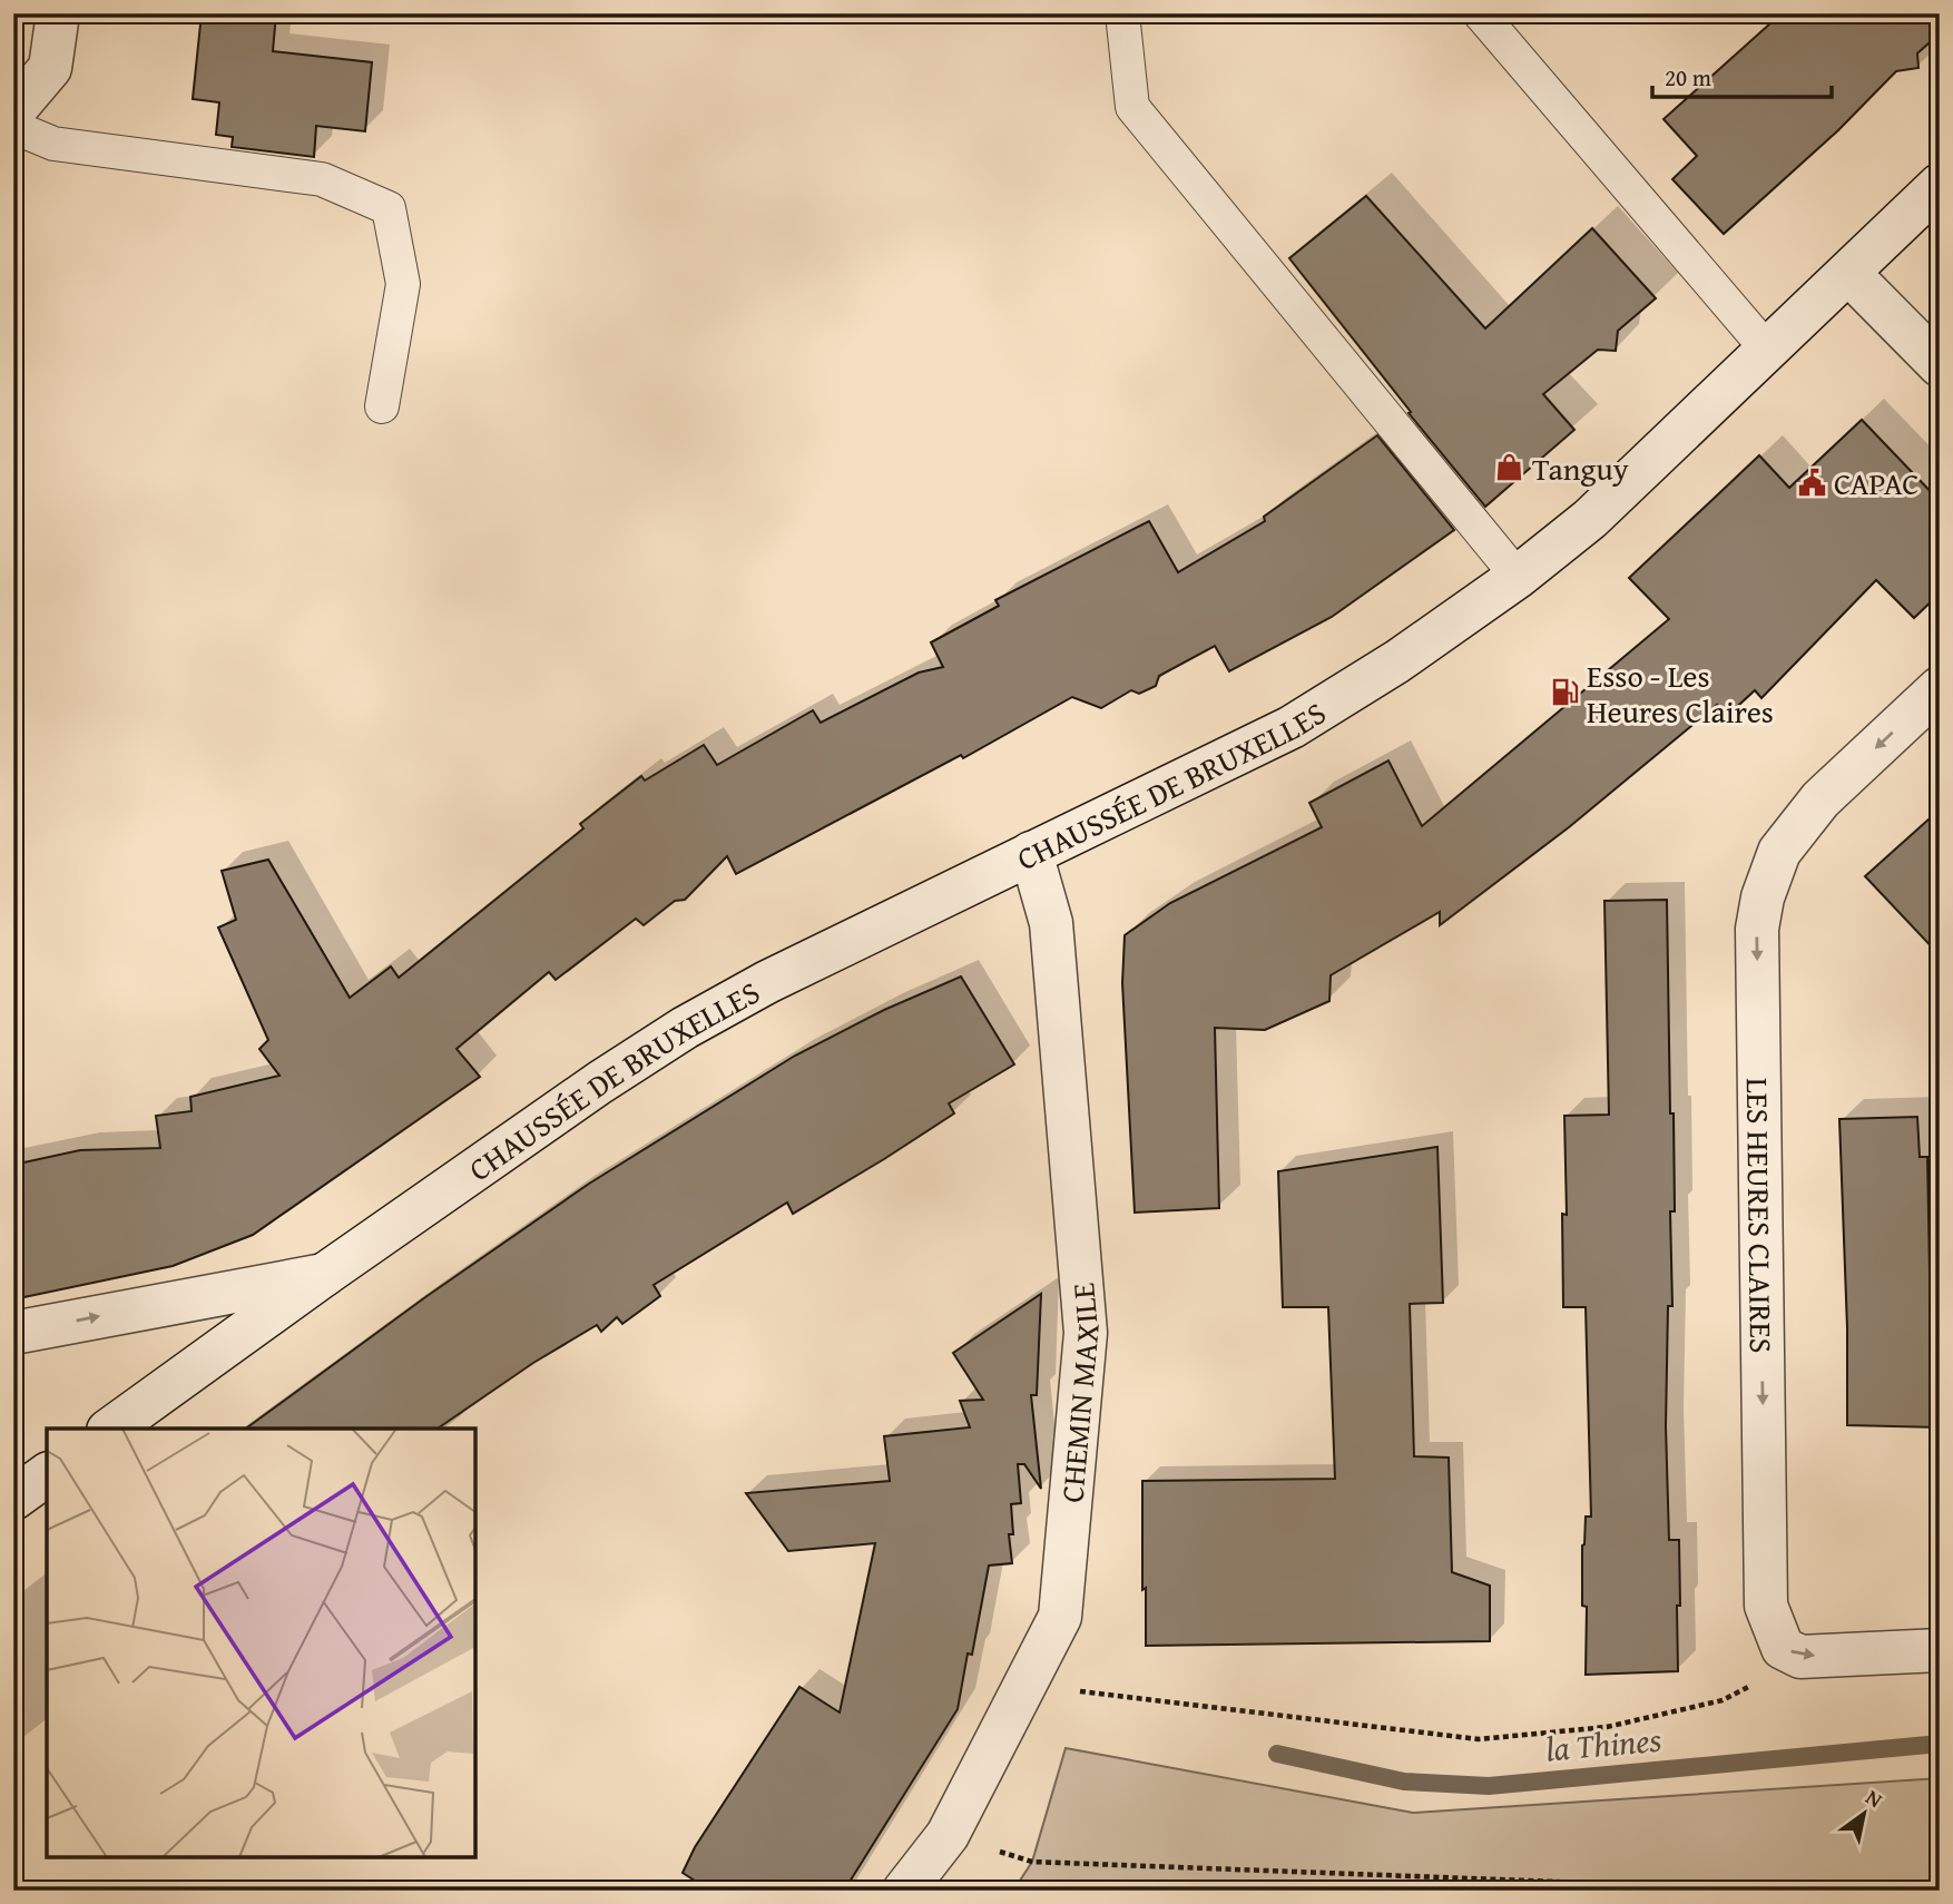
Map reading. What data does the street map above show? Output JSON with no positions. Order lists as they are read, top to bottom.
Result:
{
  "streets": {
    "street": ["CHAUSSÉE DE BRUXELLES", "LES HEURES CLAIRES", "CHEMIN MAXILE"]
  },
  "crossings": [
    ["CHAUSSÉE DE BRUXELLES", "CHEMIN MAXILE"]
  ],
  "one_way": ["LES HEURES CLAIRES"],
  "water": ["la Thines"],
  "places": {
    "shop": ["Tanguy"],
    "public building": ["CAPAC"],
    "fuel station": ["Esso - Les Heures Claires"]
  },
  "scale_bar": "20 m",
  "north": "top right"
}
